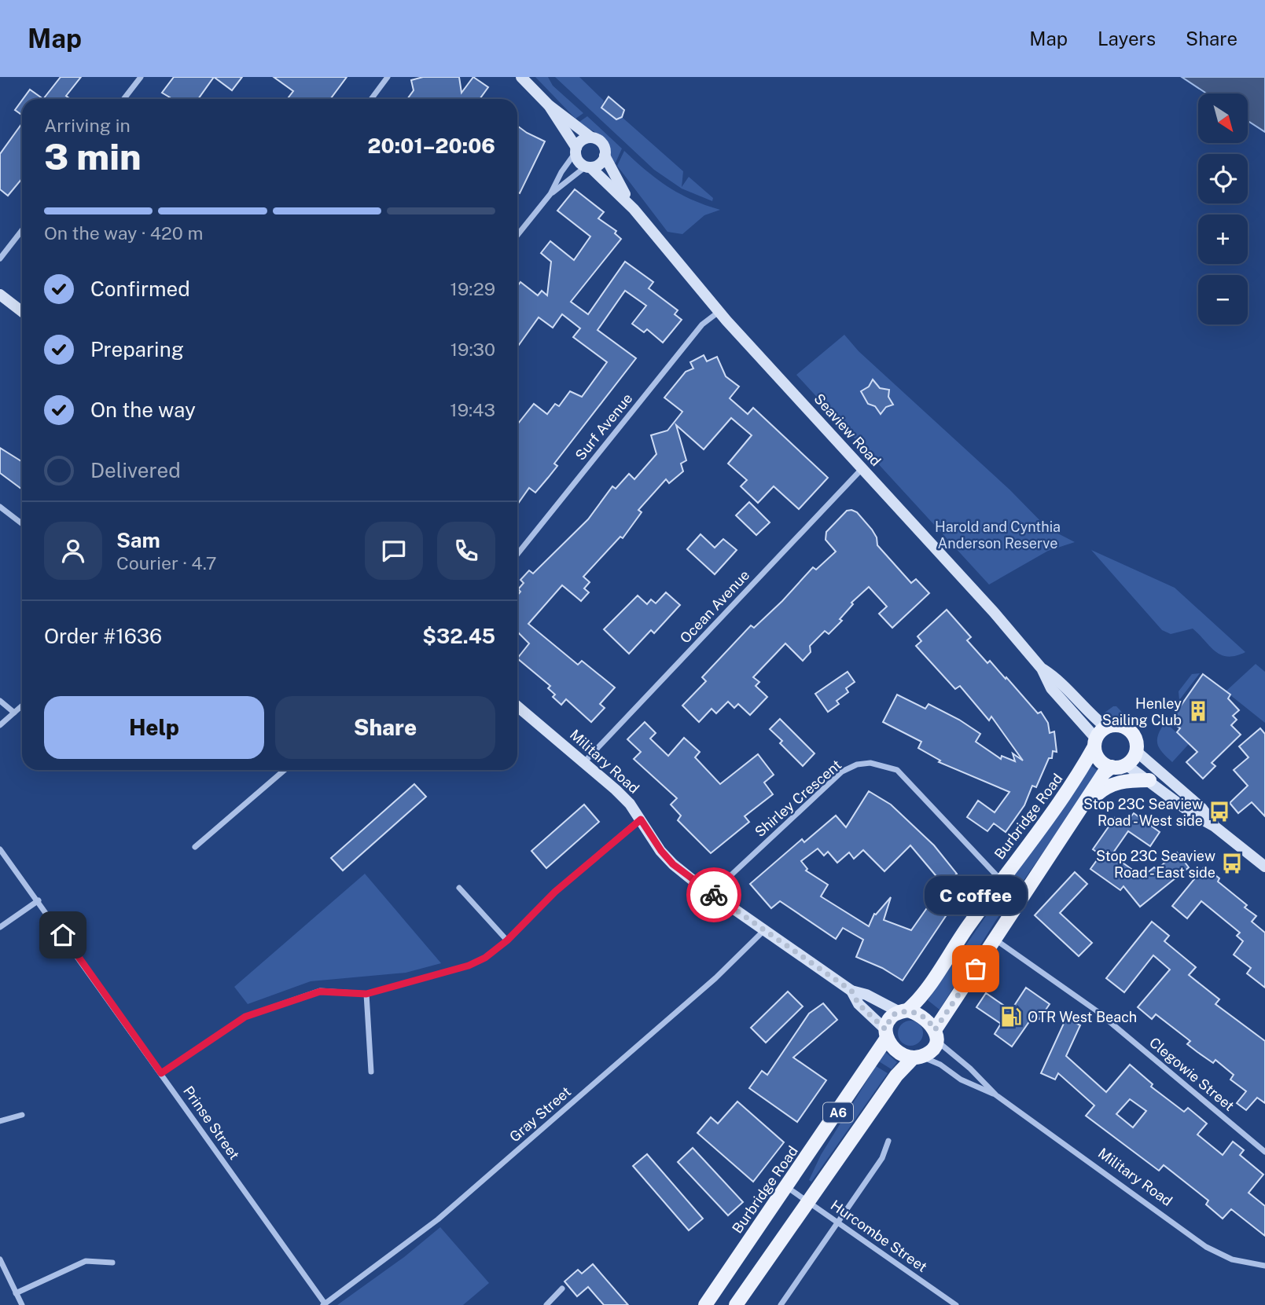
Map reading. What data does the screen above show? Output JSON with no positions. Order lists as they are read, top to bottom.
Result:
{
  "streets": {
    "main road": ["Burbridge Road", "A6"],
    "street": [
      "Surf Avenue",
      "Seaview Road",
      "Ocean Avenue",
      "Military Road",
      "Shirley Crescent",
      "Clegowie Street",
      "Gray Street",
      "Prinse Street",
      "Hurcombe Street"
    ]
  },
  "crossings": [
    ["Surf Avenue", "Seaview Road"],
    ["Seaview Road", "Ocean Avenue"],
    ["Seaview Road", "Burbridge Road"],
    ["Seaview Road", "A6"],
    ["Ocean Avenue", "Military Road"],
    ["Military Road", "Shirley Crescent"],
    ["Military Road", "Burbridge Road"],
    ["Military Road", "A6"],
    ["Military Road", "Gray Street"],
    ["Shirley Crescent", "Burbridge Road"],
    ["Burbridge Road", "A6"],
    ["Burbridge Road", "Hurcombe Street"],
    ["Clegowie Street", "A6"],
    ["A6", "Hurcombe Street"],
    ["Gray Street", "Prinse Street"]
  ],
  "parks": ["Harold and Cynthia Anderson Reserve"],
  "places": {
    "building": ["Henley Sailing Club"],
    "bus stop": ["Stop 23C Seaview Road - West side", "Stop 23C Seaview Road - East side"],
    "other": ["C coffee"],
    "fuel station": ["OTR West Beach"]
  },
  "north": "bottom right",
  "page": {
    "header": "Map",
    "nav": ["Map", "Layers", "Share"],
    "map_buttons": ["+", "−"],
    "heading": ["3 min", "Arriving in", "20:01–20:06"],
    "panel": [
      "Sam",
      "Courier · 4.7",
      "Order #1636",
      "$32.45"
    ],
    "bar": "On the way · 420 m",
    "list": [
      ["Confirmed", "19:29"],
      ["Preparing", "19:30"],
      ["On the way", "19:43"],
      "Delivered"
    ],
    "buttons": ["Help", "Share"],
    "bubble": "C coffee"
  }
}
